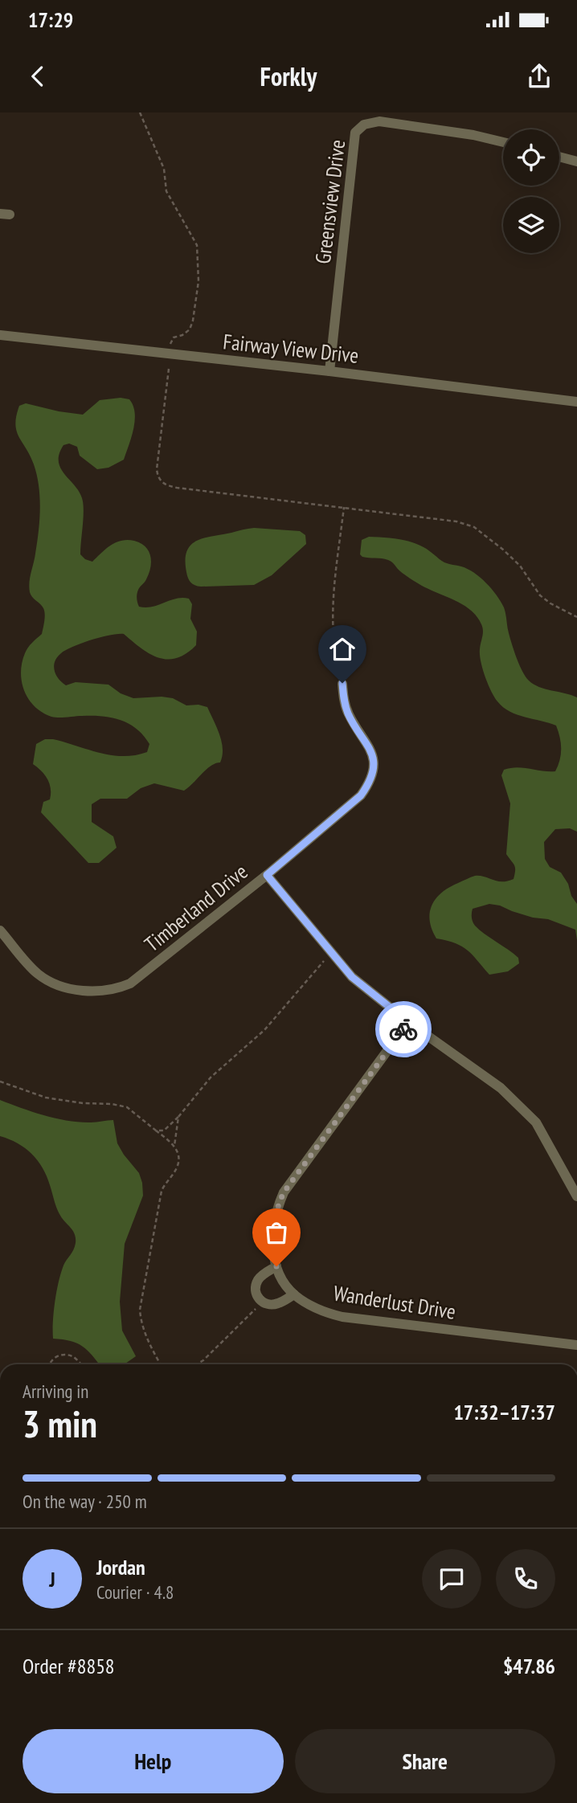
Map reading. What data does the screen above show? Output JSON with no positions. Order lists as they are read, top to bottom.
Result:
{
  "streets": {
    "street": [
      "Greensview Drive",
      "Fairway View Drive",
      "Timberland Drive",
      "Wanderlust Drive"
    ]
  },
  "crossings": [
    ["Greensview Drive", "Fairway View Drive"]
  ],
  "page": {
    "status": "17:29",
    "header": "Forkly",
    "heading": ["3 min", "Arriving in", "17:32–17:37"],
    "panel": [
      "Jordan",
      "Courier · 4.8",
      "Order #8858",
      "$47.86"
    ],
    "bar": "On the way · 250 m",
    "round": "J",
    "buttons": ["Help", "Share"]
  }
}
